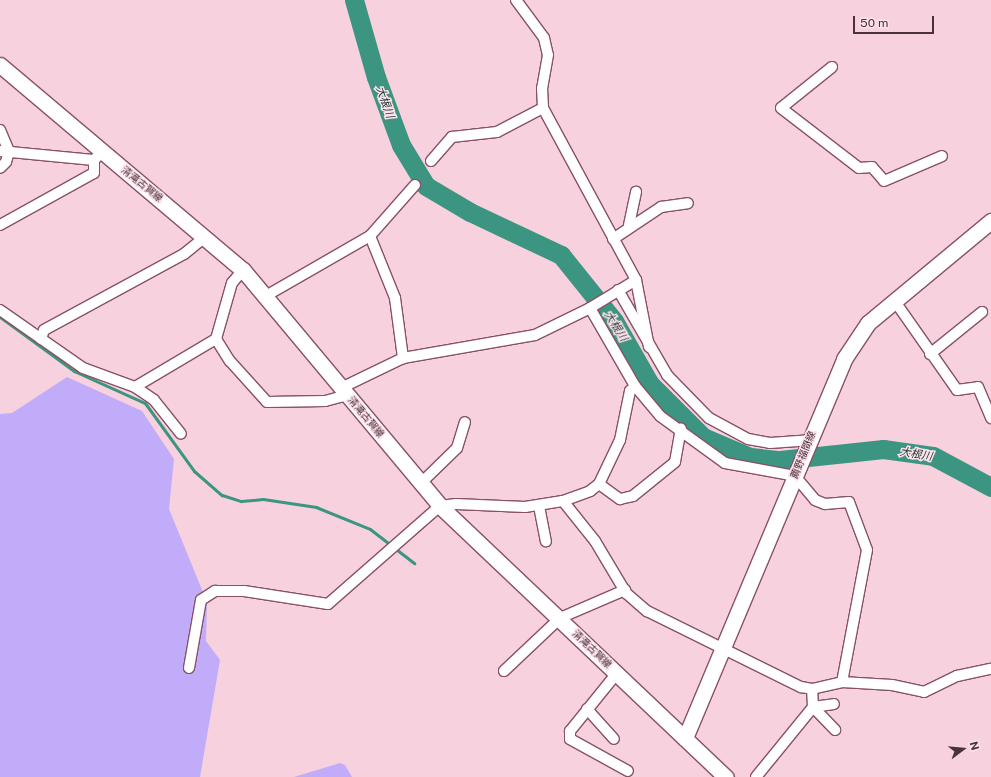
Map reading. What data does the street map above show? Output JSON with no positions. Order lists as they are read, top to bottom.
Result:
{
  "streets": {
    "main road": ["清滝古賀線", "薦野福間線"]
  },
  "crossings": [
    ["清滝古賀線", "薦野福間線"]
  ],
  "water": ["大根川"],
  "scale_bar": "50 m",
  "north": "right"
}
